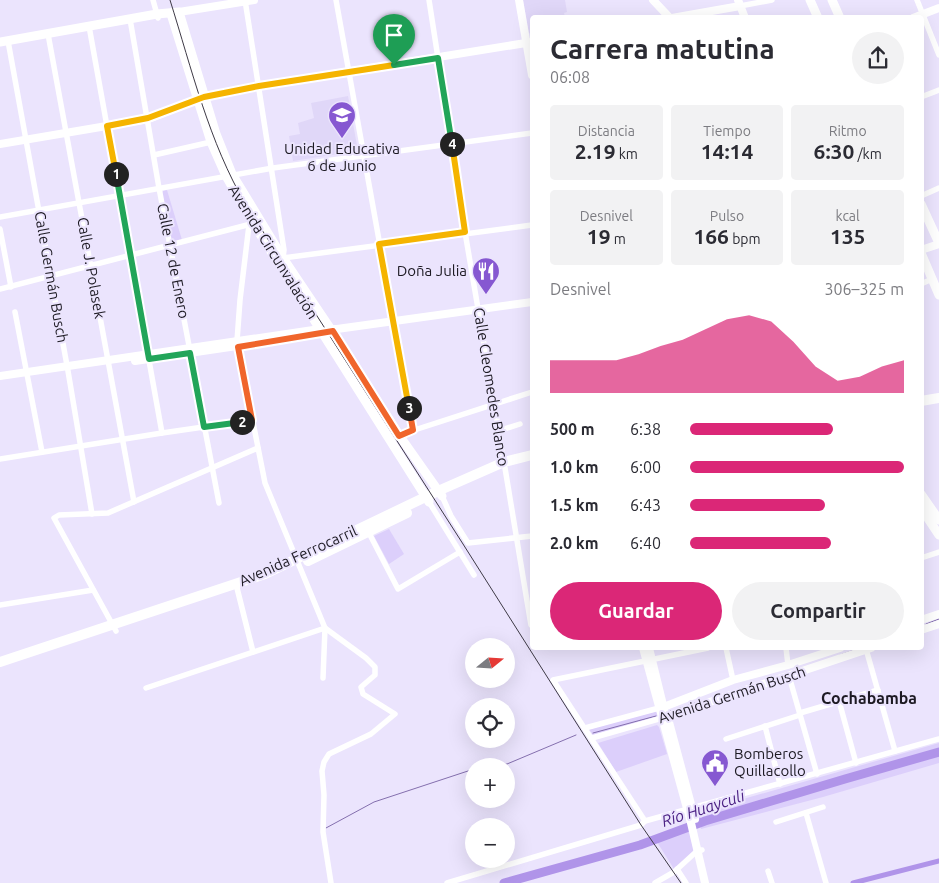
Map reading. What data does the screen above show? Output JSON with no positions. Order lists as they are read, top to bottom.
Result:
{
  "streets": {
    "highway": ["Avenida Ferrocarril"],
    "main road": ["Avenida Circunvalación", "Avenida Germán Busch"],
    "street": [
      "Calle 12 de Enero",
      "Calle J. Polasek",
      "Calle Germán Busch",
      "Calle Cleomedes Blanco"
    ]
  },
  "crossings": [
    ["Avenida Circunvalación", "Calle Cleomedes Blanco"],
    ["Avenida Circunvalación", "Avenida Ferrocarril"],
    ["Calle Cleomedes Blanco", "Avenida Ferrocarril"]
  ],
  "districts": ["Cochabamba"],
  "water": ["Río Huayculi"],
  "places": {
    "school or university": ["Unidad Educativa 6 de Junio"],
    "restaurant": ["Doña Julia"],
    "public building": ["Bomberos Quillacollo"]
  },
  "north": "right",
  "page": {
    "heading": ["Carrera matutina", "06:08"],
    "stats": [
      ["Distancia", "2.19 km"],
      ["Tiempo", "14:14"],
      ["Ritmo", "6:30 /km"],
      ["Desnivel", "19 m"],
      ["Pulso", "166 bpm"],
      ["kcal", "135"]
    ],
    "pins": [
      "4",
      "1",
      "3",
      "2"
    ],
    "chart": ["Desnivel", "306–325 m"],
    "list": [
      {
        "name": "500 m",
        "note": "6:38"
      },
      {
        "name": "1.0 km",
        "note": "6:00"
      },
      {
        "name": "1.5 km",
        "note": "6:43"
      },
      {
        "name": "2.0 km",
        "note": "6:40"
      }
    ],
    "buttons": ["Guardar", "Compartir"],
    "map_buttons": ["+", "−"]
  }
}
